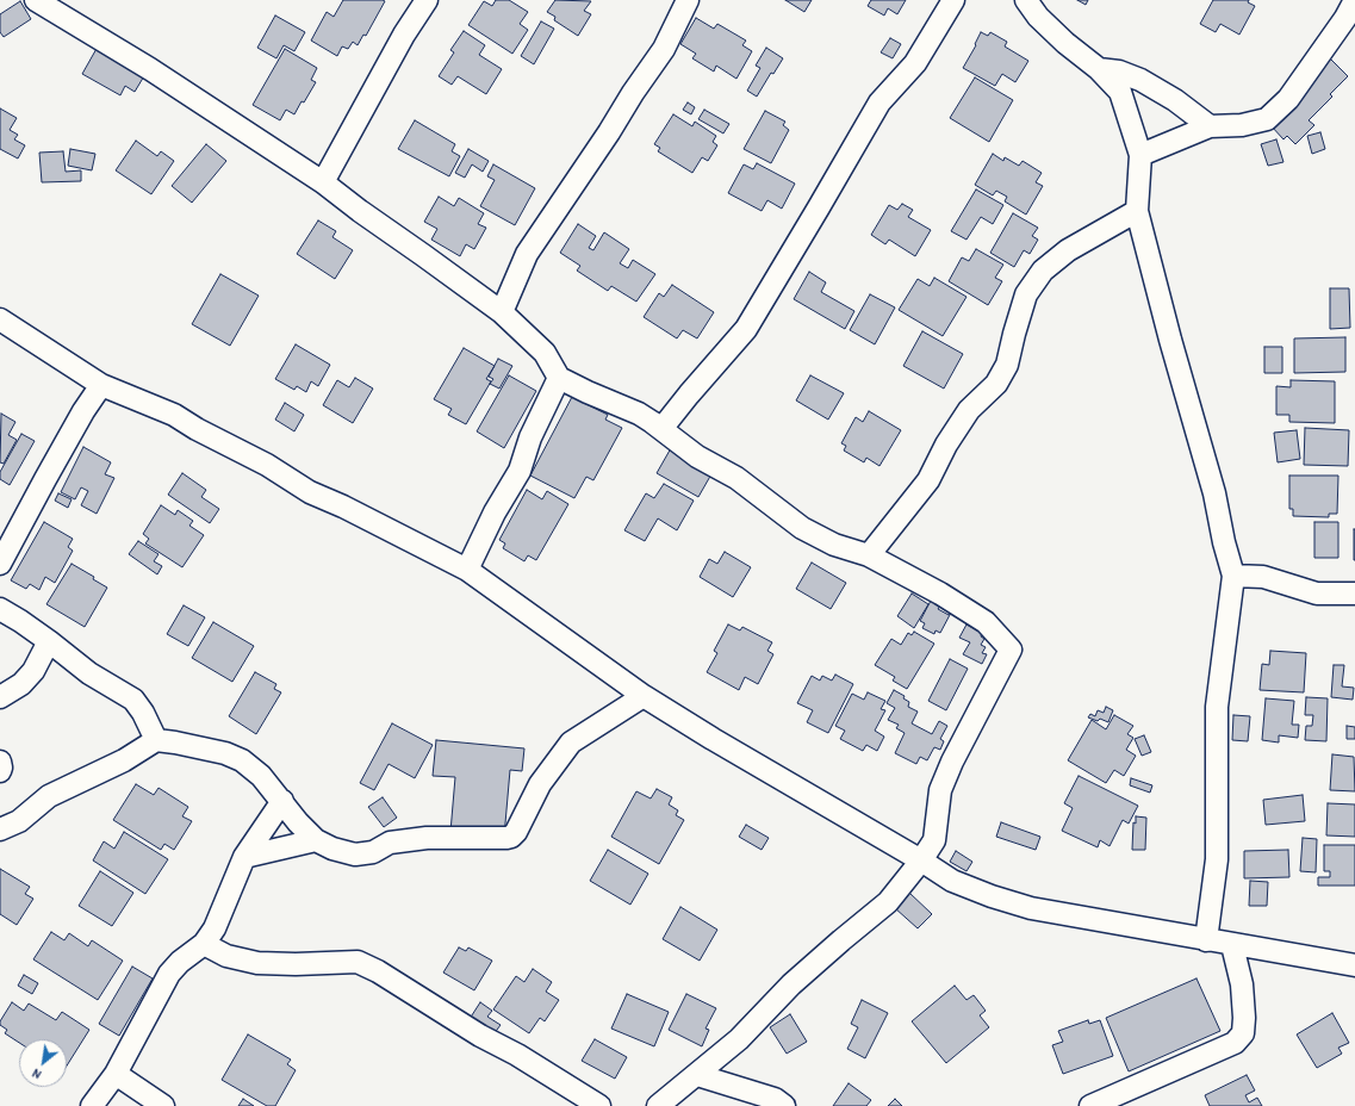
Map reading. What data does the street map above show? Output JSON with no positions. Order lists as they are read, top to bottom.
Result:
{
  "north": "bottom left"
}
